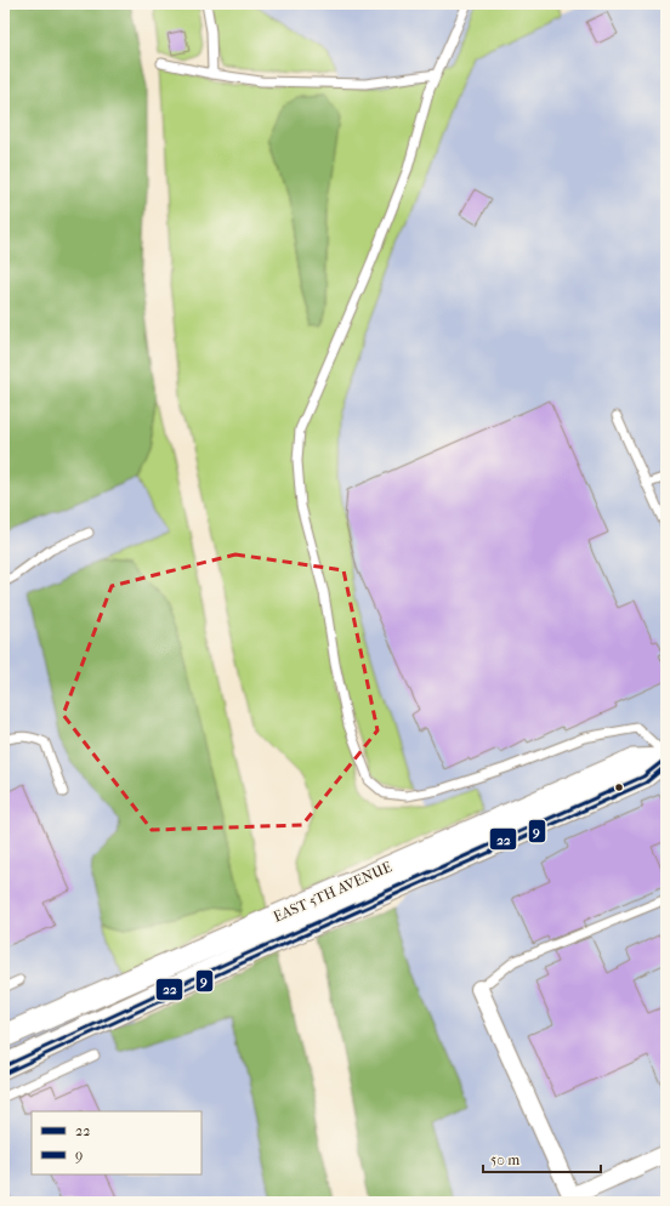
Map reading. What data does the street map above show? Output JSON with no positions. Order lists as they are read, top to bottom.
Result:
{
  "streets": {
    "main road": ["EAST 5TH AVENUE"]
  },
  "lines": ["transit line 22", "transit line 9"],
  "legend": ["22", "9"],
  "scale_bar": "50 m"
}
